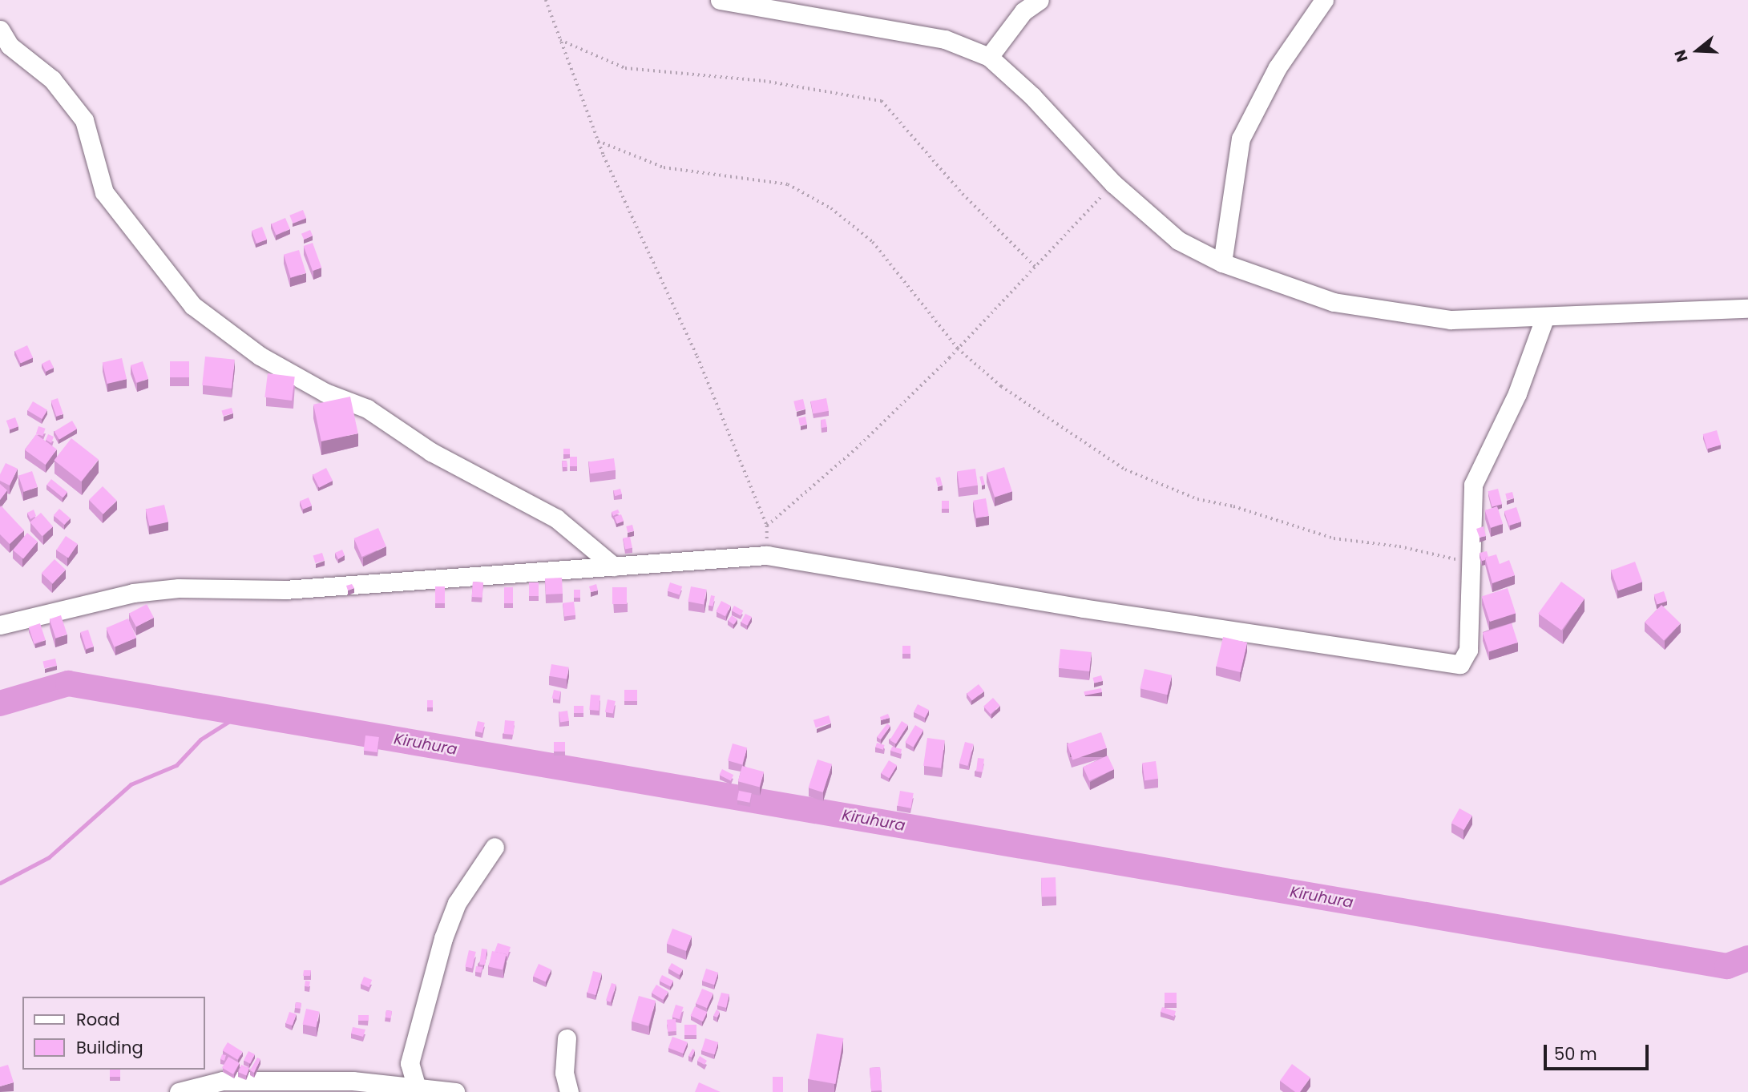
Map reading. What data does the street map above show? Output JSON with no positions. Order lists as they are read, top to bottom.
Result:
{
  "water": ["Kiruhura"],
  "legend": ["Road", "Building"],
  "scale_bar": "50 m",
  "north": "left"
}
